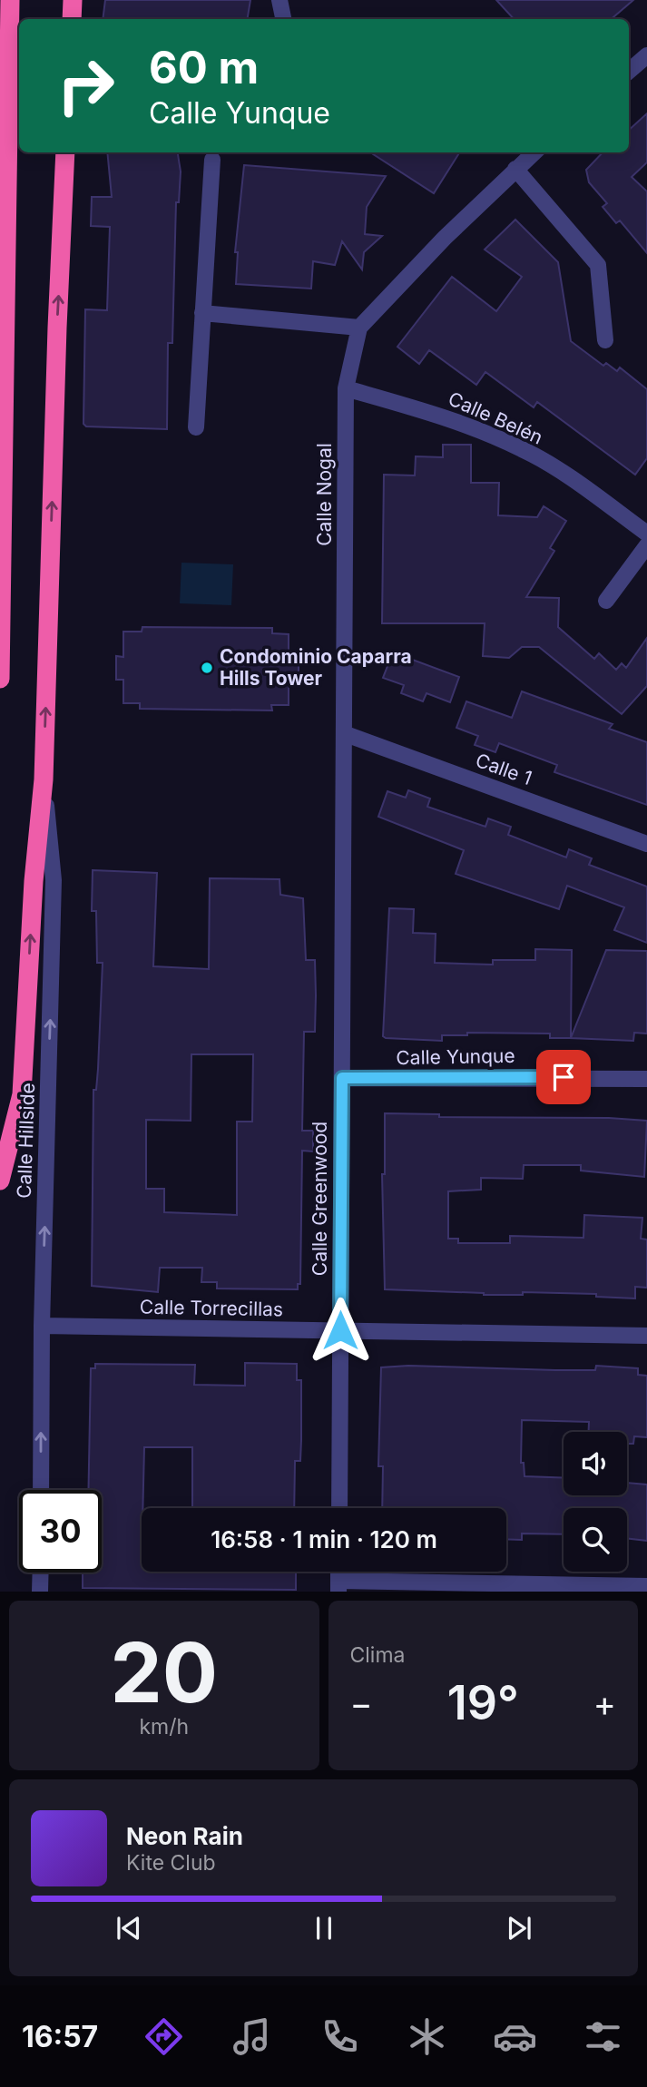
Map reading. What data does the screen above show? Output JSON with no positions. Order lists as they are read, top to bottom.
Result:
{
  "streets": {
    "street": [
      "Calle Belén",
      "Calle Nogal",
      "Calle 1",
      "Calle Yunque",
      "Calle Hillside",
      "Calle Greenwood",
      "Calle Torrecillas"
    ]
  },
  "crossings": [
    ["Calle Belén", "Calle Nogal"],
    ["Calle Nogal", "Calle 1"],
    ["Calle Nogal", "Calle Greenwood"],
    ["Calle Yunque", "Calle Greenwood"],
    ["Calle Hillside", "Calle Torrecillas"],
    ["Calle Greenwood", "Calle Torrecillas"]
  ],
  "one_way": ["Calle Hillside"],
  "places": ["Condominio Caparra Hills Tower"],
  "page": {
    "turn": ["60 m", "Calle Yunque"],
    "limit": "30",
    "trip": "16:58 · 1 min · 120 m",
    "tile": [
      ["20", "km/h"],
      "Clima"
    ],
    "heat": ["−", "19°", "+"],
    "song": ["Neon Rain", "Kite Club"],
    "tabs": "16:57"
  }
}
